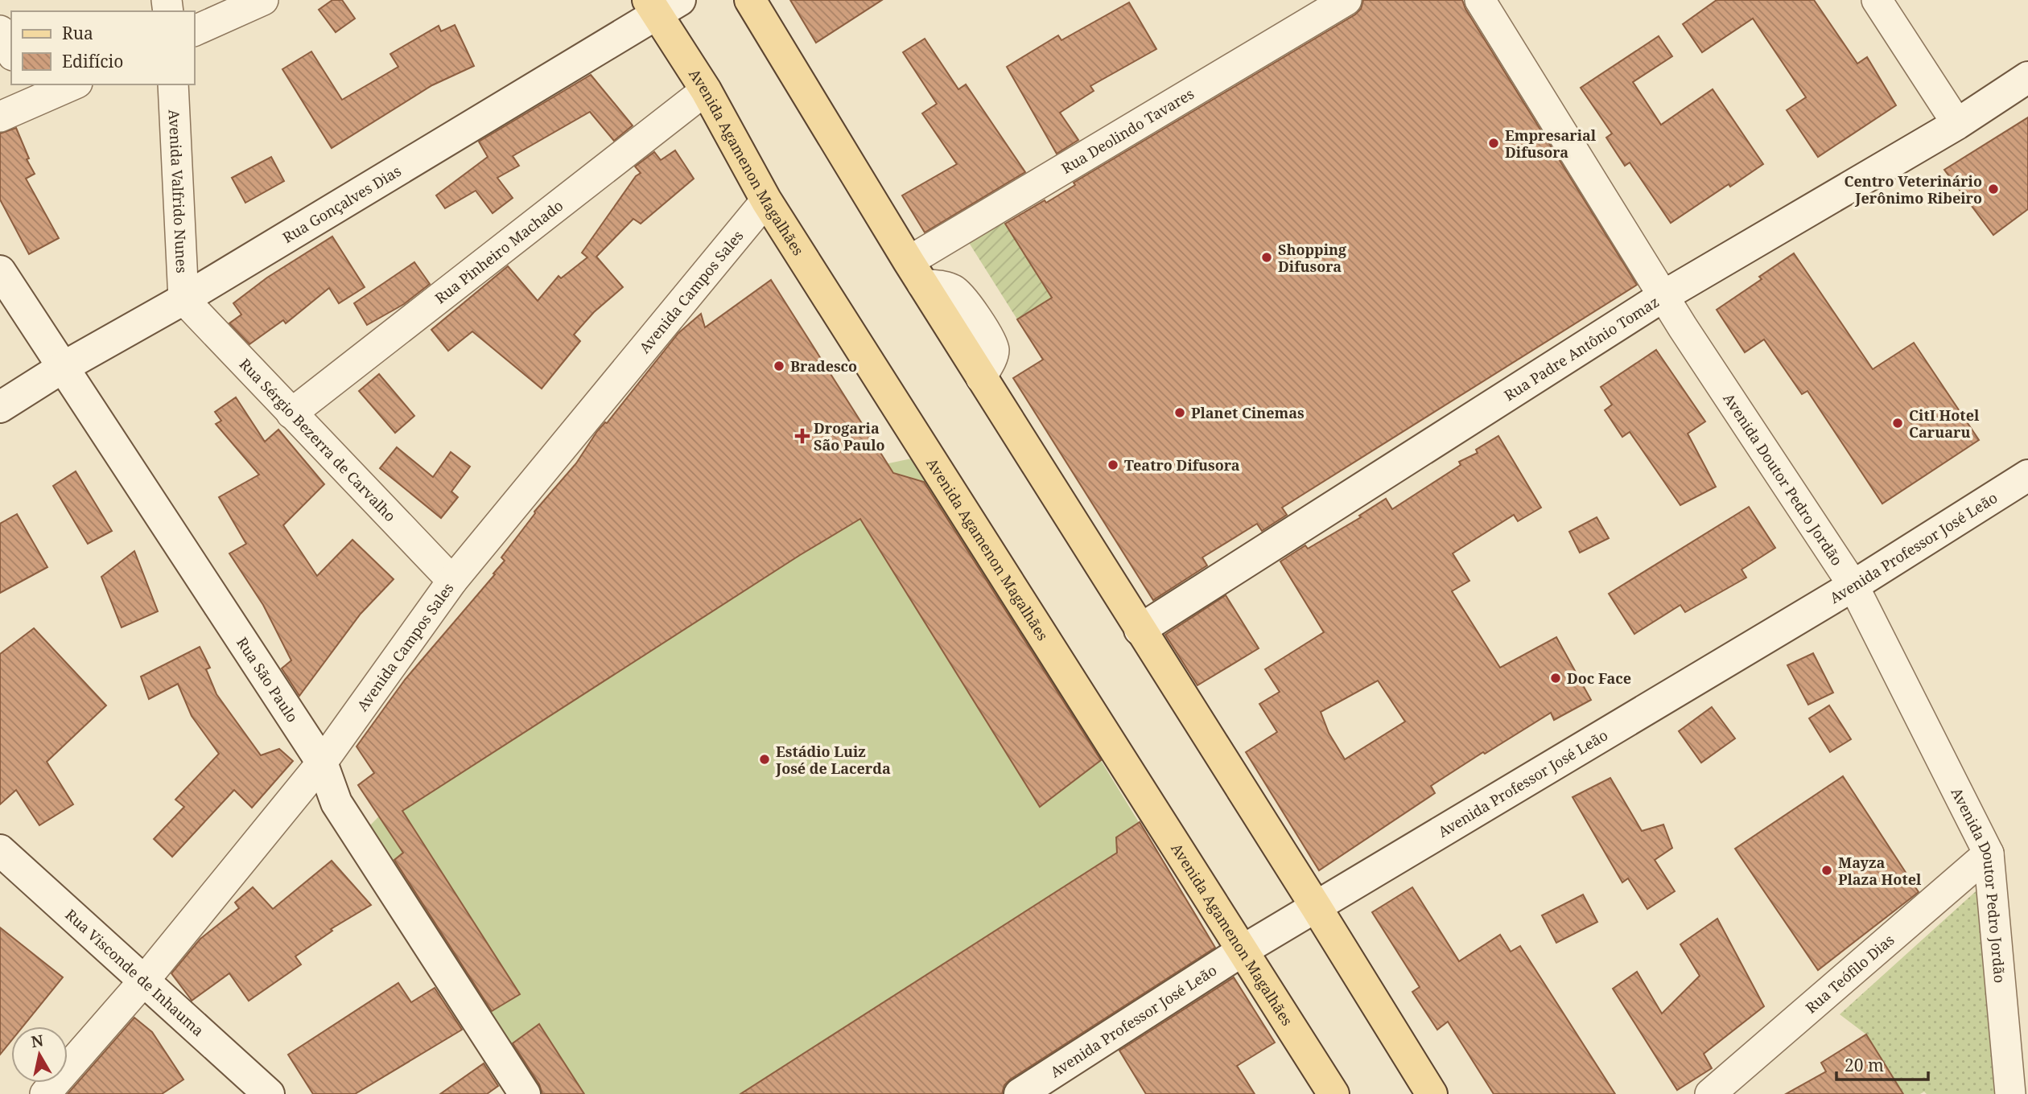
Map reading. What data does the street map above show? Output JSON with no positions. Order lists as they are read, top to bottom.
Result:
{
  "streets": {
    "main road": ["Avenida Agamenon Magalhães"],
    "street": [
      "Rua Deolindo Tavares",
      "Avenida Valfrido Nunes",
      "Rua Gonçalves Dias",
      "Rua Pinheiro Machado",
      "Avenida Campos Sales",
      "Rua Padre Antônio Tomaz",
      "Rua Sérgio Bezerra de Carvalho",
      "Avenida Doutor Pedro Jordão",
      "Avenida Professor José Leão",
      "Rua São Paulo",
      "Rua Visconde de Inhauma",
      "Rua Teófilo Dias"
    ]
  },
  "crossings": [
    ["Avenida Agamenon Magalhães", "Rua Gonçalves Dias"],
    ["Avenida Agamenon Magalhães", "Rua Pinheiro Machado"],
    ["Avenida Agamenon Magalhães", "Avenida Campos Sales"],
    ["Avenida Agamenon Magalhães", "Avenida Professor José Leão"],
    ["Avenida Valfrido Nunes", "Rua Gonçalves Dias"],
    ["Avenida Valfrido Nunes", "Rua Sérgio Bezerra de Carvalho"],
    ["Rua Gonçalves Dias", "Rua Sérgio Bezerra de Carvalho"],
    ["Rua Gonçalves Dias", "Rua São Paulo"],
    ["Rua Pinheiro Machado", "Rua Sérgio Bezerra de Carvalho"],
    ["Avenida Campos Sales", "Rua Sérgio Bezerra de Carvalho"],
    ["Avenida Campos Sales", "Rua São Paulo"],
    ["Avenida Campos Sales", "Rua Visconde de Inhauma"],
    ["Rua Padre Antônio Tomaz", "Avenida Doutor Pedro Jordão"],
    ["Avenida Doutor Pedro Jordão", "Avenida Professor José Leão"],
    ["Avenida Doutor Pedro Jordão", "Rua Teófilo Dias"]
  ],
  "places": {
    "other": [
      "Empresarial Difusora",
      "Centro Veterinário Jerônimo Ribeiro",
      "Shopping Difusora",
      "Bradesco",
      "Planet Cinemas",
      "CitI Hotel Caruaru",
      "Teatro Difusora",
      "Doc Face",
      "Estádio Luiz José de Lacerda",
      "Mayza Plaza Hotel"
    ],
    "health": ["Drogaria São Paulo"]
  },
  "legend": ["Rua", "Edifício"],
  "scale_bar": "20 m",
  "north": "top"
}
